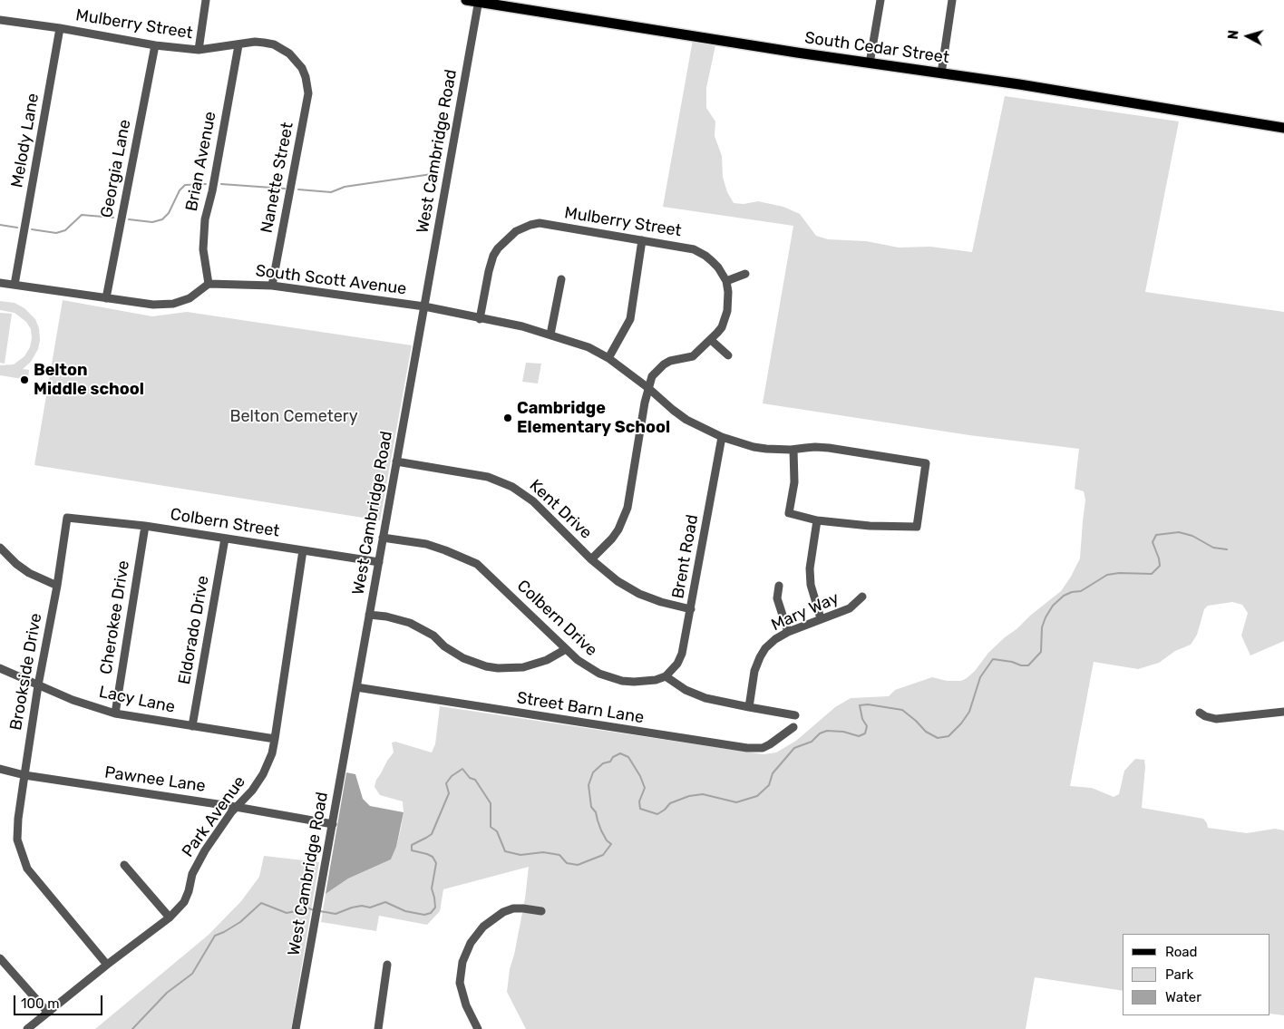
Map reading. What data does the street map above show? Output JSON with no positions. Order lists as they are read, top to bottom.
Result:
{
  "streets": {
    "main road": ["South Cedar Street"],
    "street": [
      "Mulberry Street",
      "Melody Lane",
      "West Cambridge Road",
      "Brian Avenue",
      "Georgia Lane",
      "Nanette Street",
      "South Scott Avenue",
      "Kent Drive",
      "Colbern Street",
      "Brent Road",
      "Mary Way",
      "Cherokee Drive",
      "Colbern Drive",
      "Eldorado Drive",
      "Brookside Drive",
      "Lacy Lane",
      "Street Barn Lane",
      "Pawnee Lane",
      "Park Avenue"
    ]
  },
  "crossings": [
    ["Mulberry Street", "Melody Lane"],
    ["Mulberry Street", "Brian Avenue"],
    ["Mulberry Street", "Georgia Lane"],
    ["Mulberry Street", "Nanette Street"],
    ["Mulberry Street", "South Scott Avenue"],
    ["South Cedar Street", "West Cambridge Road"],
    ["West Cambridge Road", "South Scott Avenue"],
    ["West Cambridge Road", "Kent Drive"],
    ["West Cambridge Road", "Colbern Street"],
    ["West Cambridge Road", "Colbern Drive"],
    ["West Cambridge Road", "Street Barn Lane"],
    ["West Cambridge Road", "Pawnee Lane"],
    ["Brian Avenue", "South Scott Avenue"],
    ["Nanette Street", "South Scott Avenue"],
    ["South Scott Avenue", "Brent Road"],
    ["Kent Drive", "Brent Road"],
    ["Colbern Street", "Cherokee Drive"],
    ["Colbern Street", "Eldorado Drive"],
    ["Colbern Street", "Brookside Drive"],
    ["Colbern Street", "Park Avenue"],
    ["Brent Road", "Colbern Drive"],
    ["Cherokee Drive", "Lacy Lane"],
    ["Eldorado Drive", "Lacy Lane"],
    ["Brookside Drive", "Lacy Lane"],
    ["Brookside Drive", "Pawnee Lane"],
    ["Brookside Drive", "Park Avenue"],
    ["Lacy Lane", "Park Avenue"],
    ["Pawnee Lane", "Park Avenue"]
  ],
  "parks": ["Belton Cemetery"],
  "places": ["Belton Middle school", "Cambridge Elementary School"],
  "legend": ["Road", "Park", "Water"],
  "scale_bar": "100 m",
  "north": "left"
}
